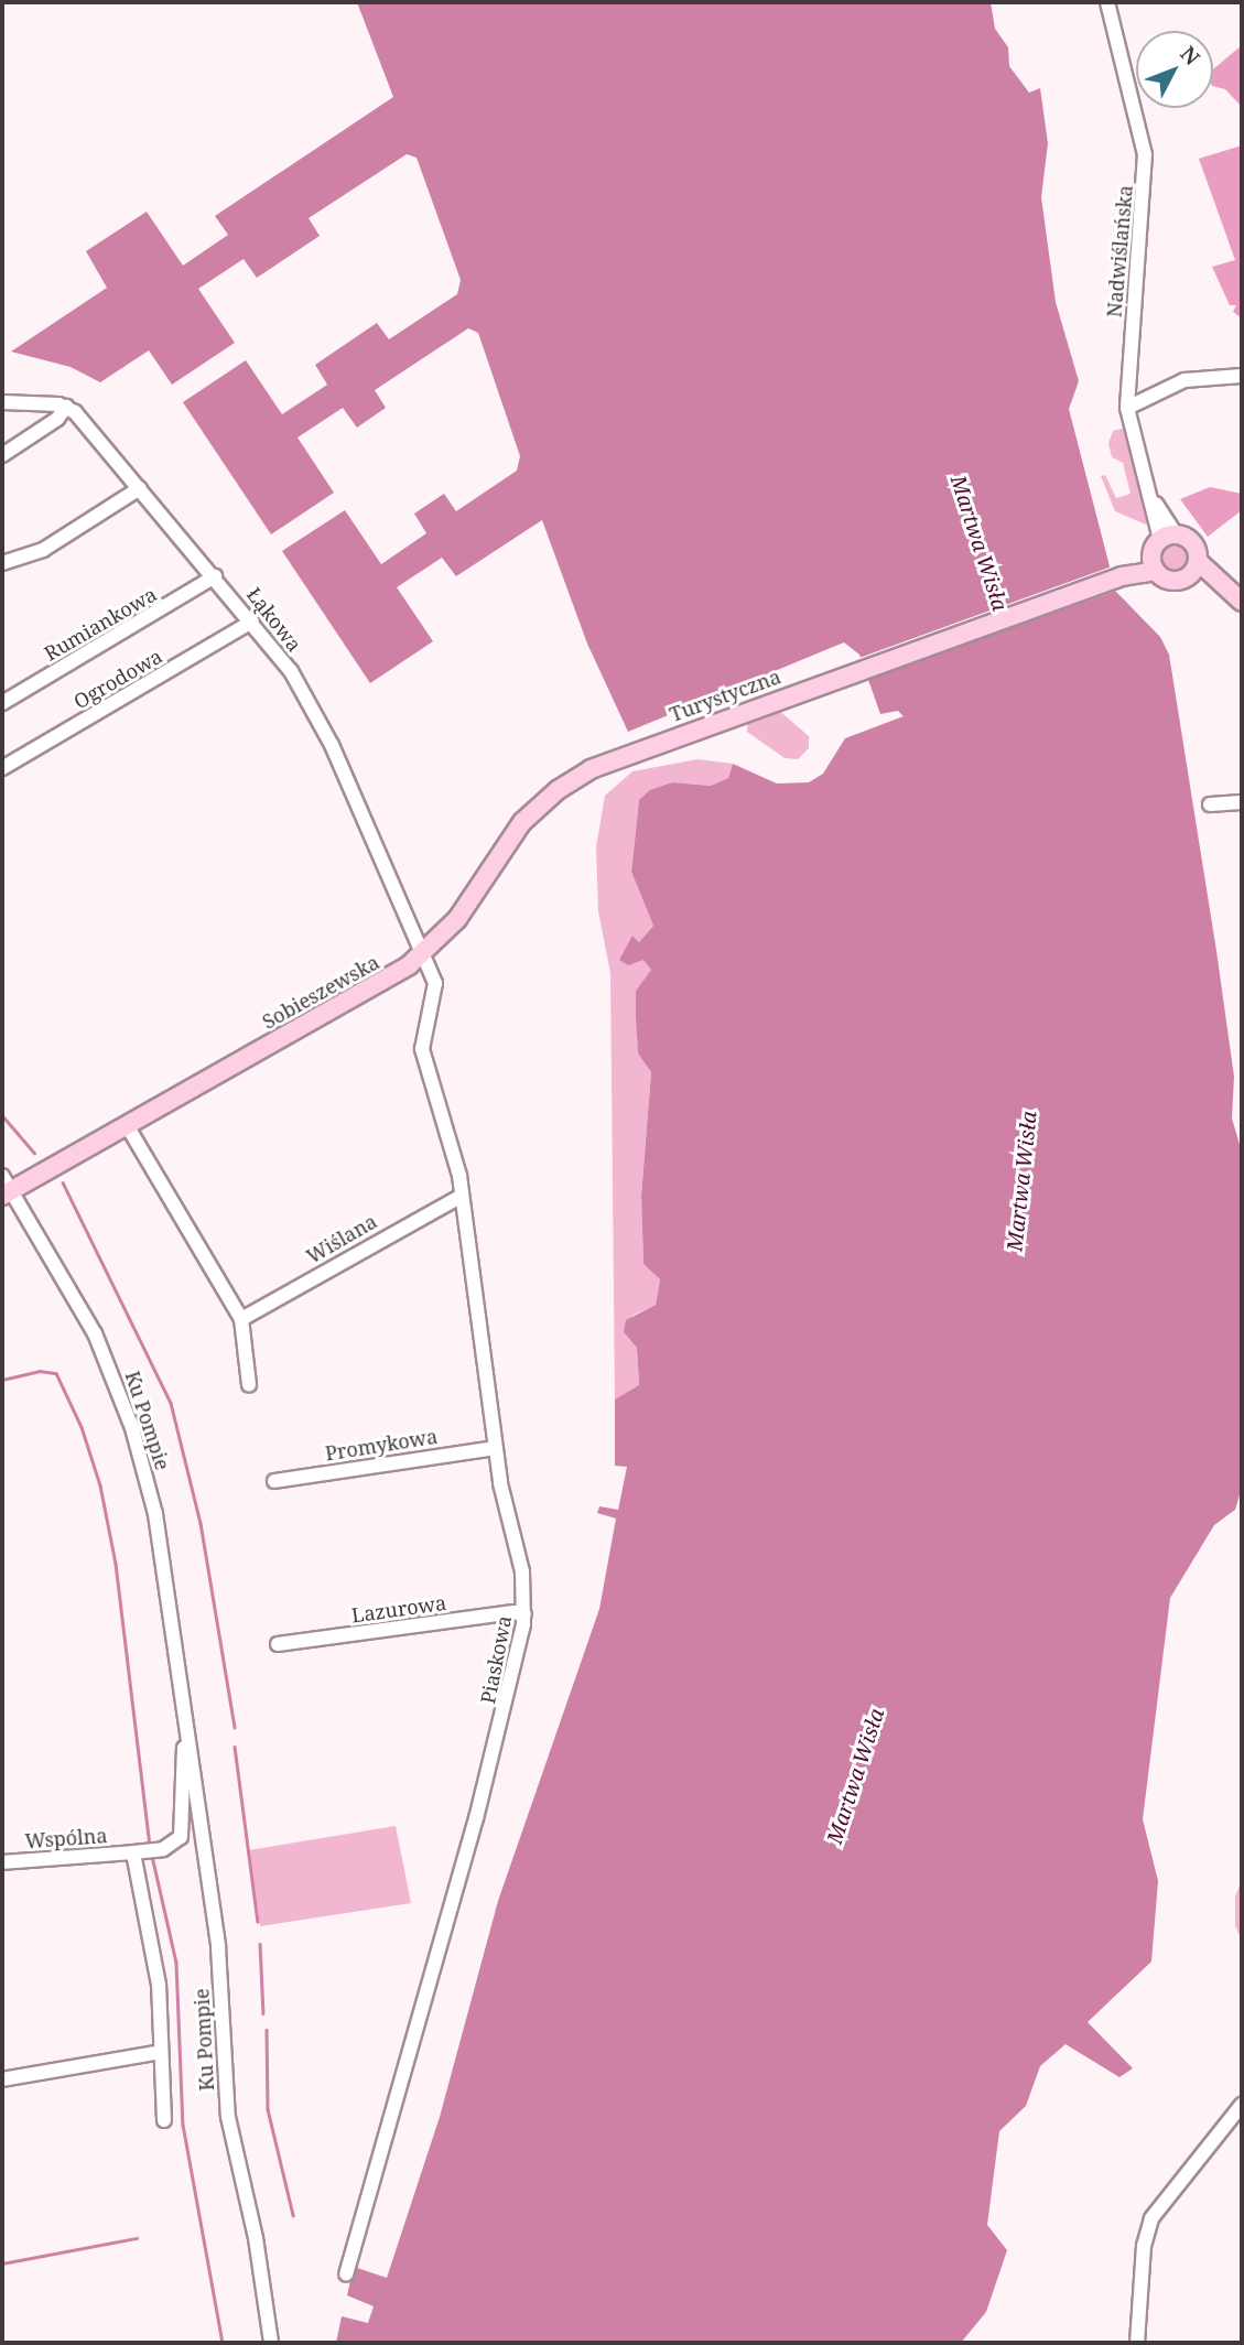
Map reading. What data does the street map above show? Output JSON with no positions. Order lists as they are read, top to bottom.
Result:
{
  "streets": {
    "main road": ["Turystyczna", "Sobieszewska"],
    "street": [
      "Nadwiślańska",
      "Łąkowa",
      "Rumiankowa",
      "Ogrodowa",
      "Wiślana",
      "Ku Pompie",
      "Promykowa",
      "Lazurowa",
      "Piaskowa",
      "Wspólna"
    ]
  },
  "crossings": [
    ["Nadwiślańska", "Turystyczna"],
    ["Łąkowa", "Rumiankowa"],
    ["Łąkowa", "Ogrodowa"],
    ["Łąkowa", "Sobieszewska"],
    ["Łąkowa", "Piaskowa"],
    ["Turystyczna", "Sobieszewska"],
    ["Sobieszewska", "Ku Pompie"],
    ["Sobieszewska", "Piaskowa"],
    ["Wiślana", "Piaskowa"],
    ["Ku Pompie", "Wspólna"],
    ["Promykowa", "Piaskowa"],
    ["Lazurowa", "Piaskowa"]
  ],
  "water": ["Martwa Wisła"],
  "north": "top right"
}
